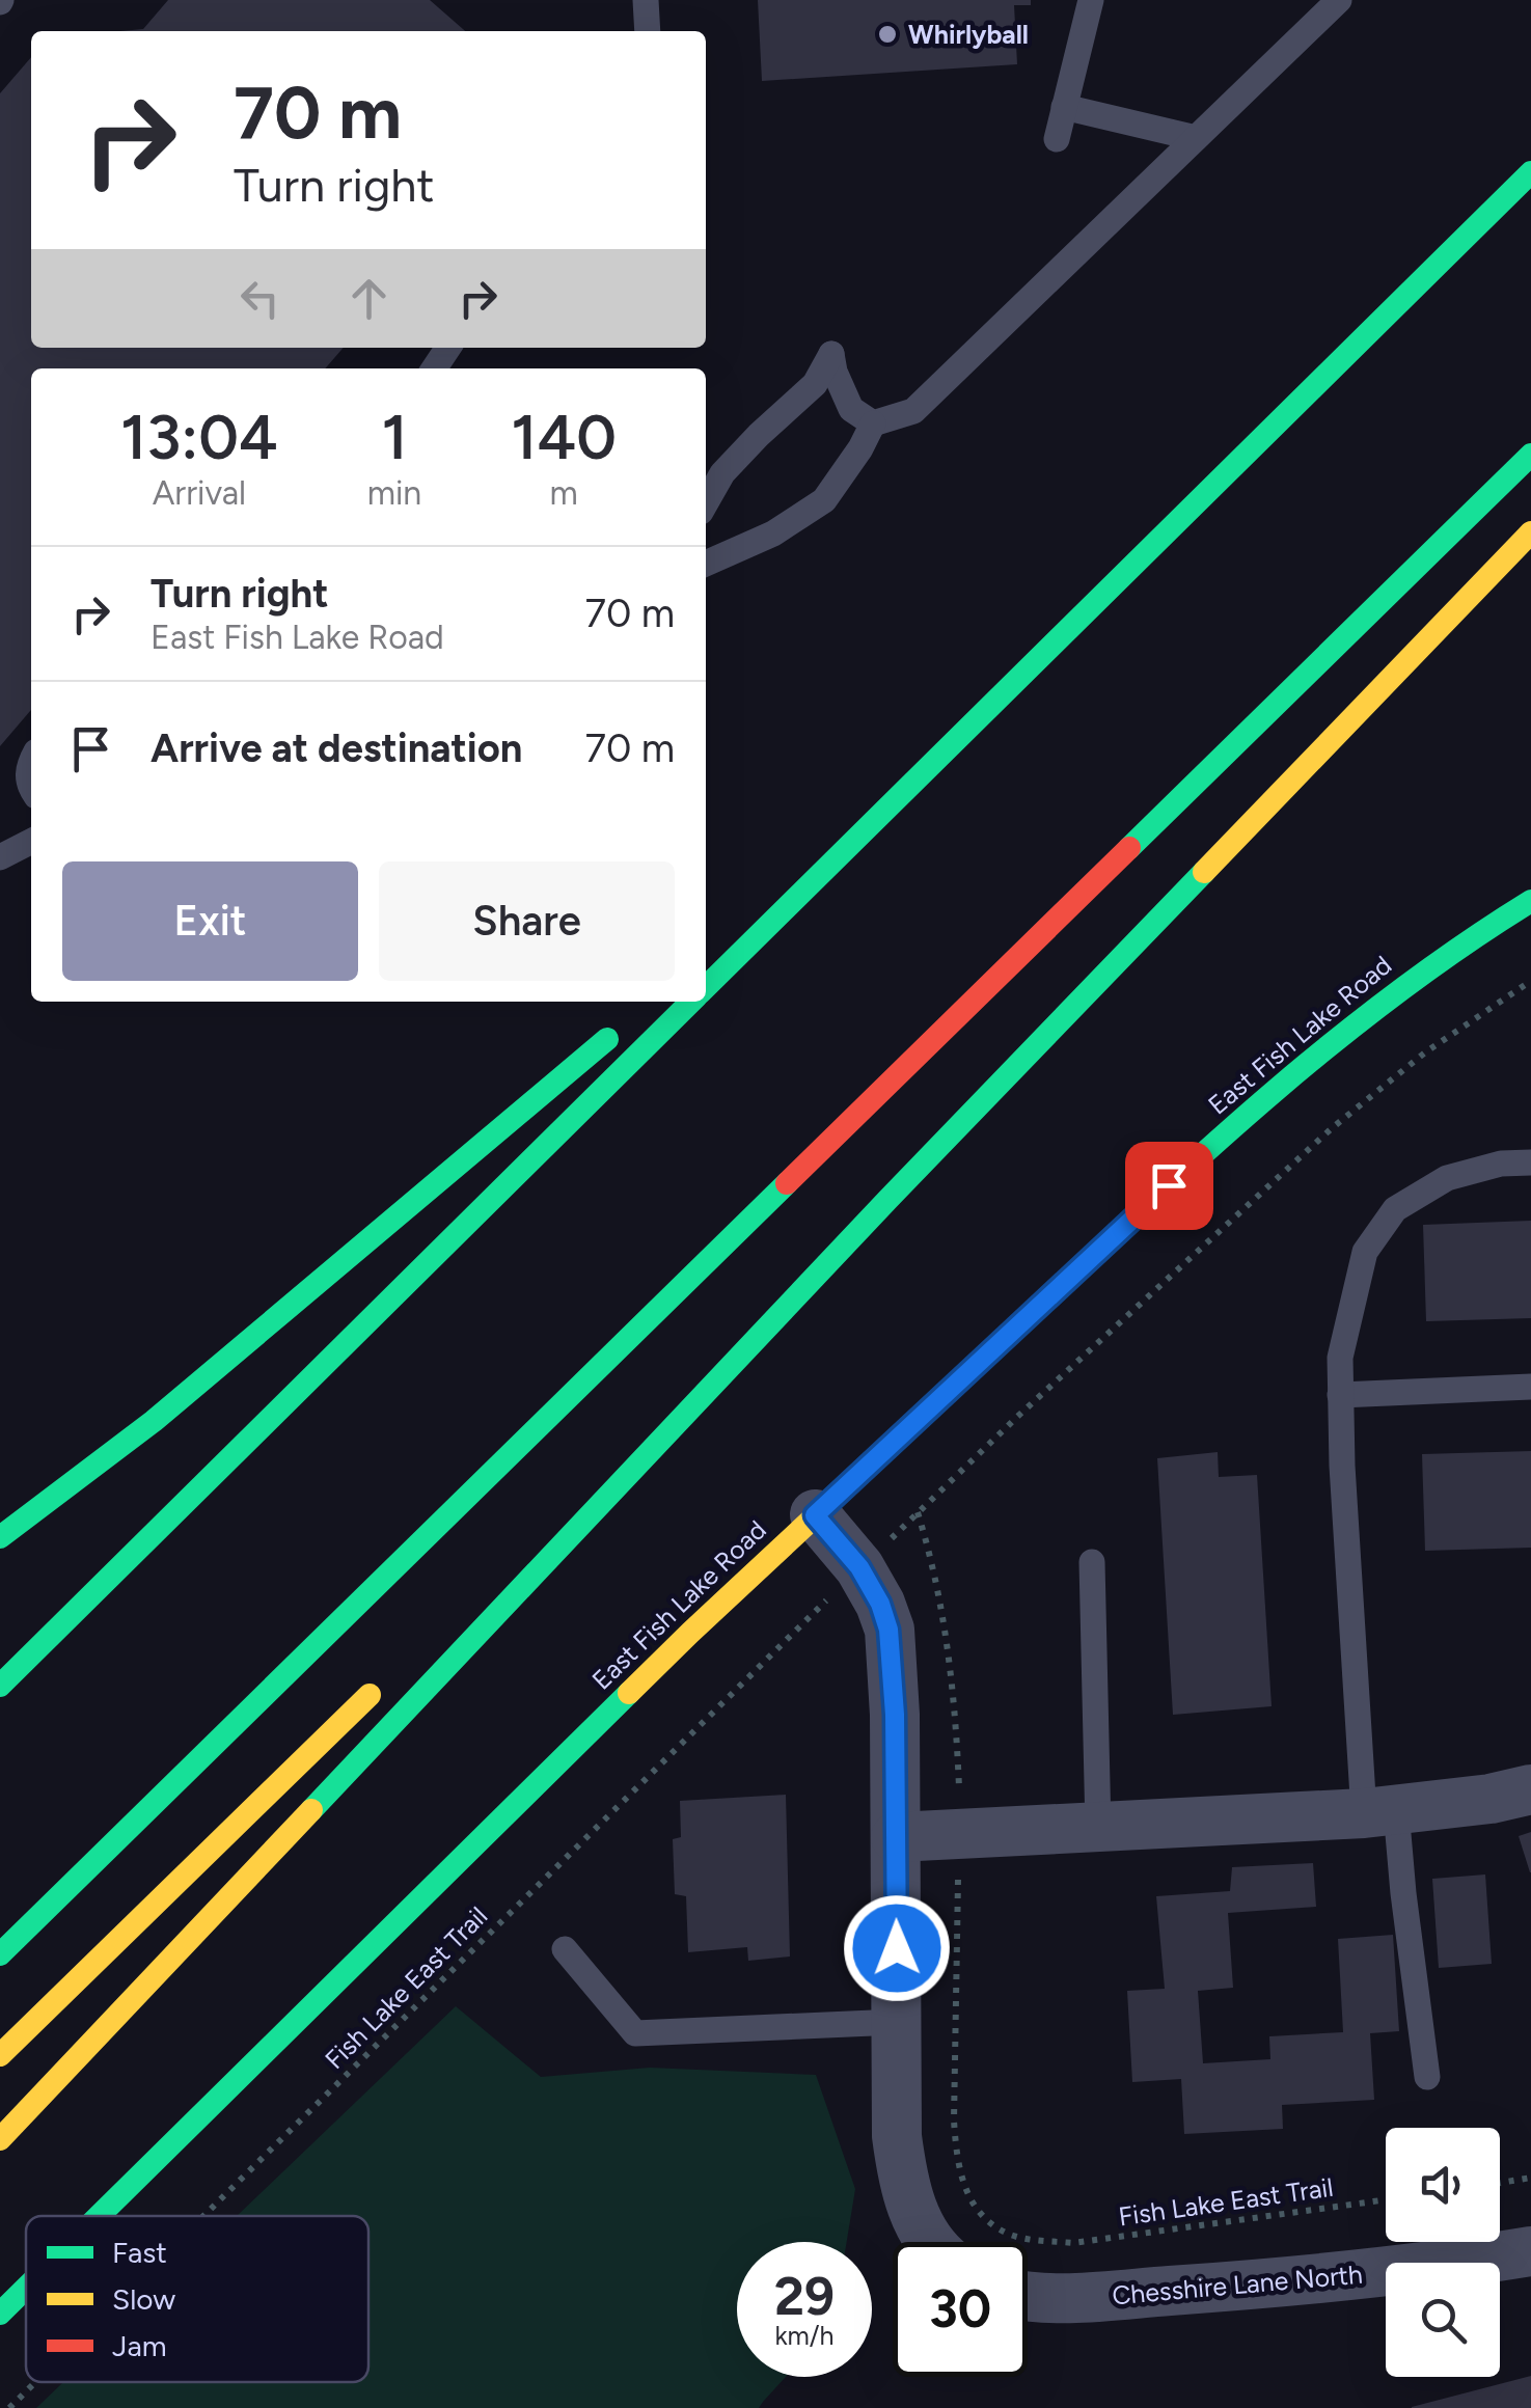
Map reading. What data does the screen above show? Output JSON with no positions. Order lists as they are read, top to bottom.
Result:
{
  "streets": {
    "main road": ["East Fish Lake Road"],
    "street": ["Chesshire Lane North"],
    "path": ["Fish Lake East Trail"]
  },
  "places": ["Whirlyball"],
  "legend": ["Fast", "Slow", "Jam"],
  "page": {
    "turn": ["70 m", "Turn right"],
    "eta": [
      "13:04",
      "Arrival",
      "1",
      "min",
      "140",
      "m"
    ],
    "list": [
      {
        "name": "Turn right",
        "note": "East Fish Lake Road",
        "value": "70 m"
      },
      {
        "name": "Arrive at destination",
        "value": "70 m"
      }
    ],
    "buttons": ["Exit", "Share"],
    "speed": "29 km/h",
    "limit": "30"
  }
}
